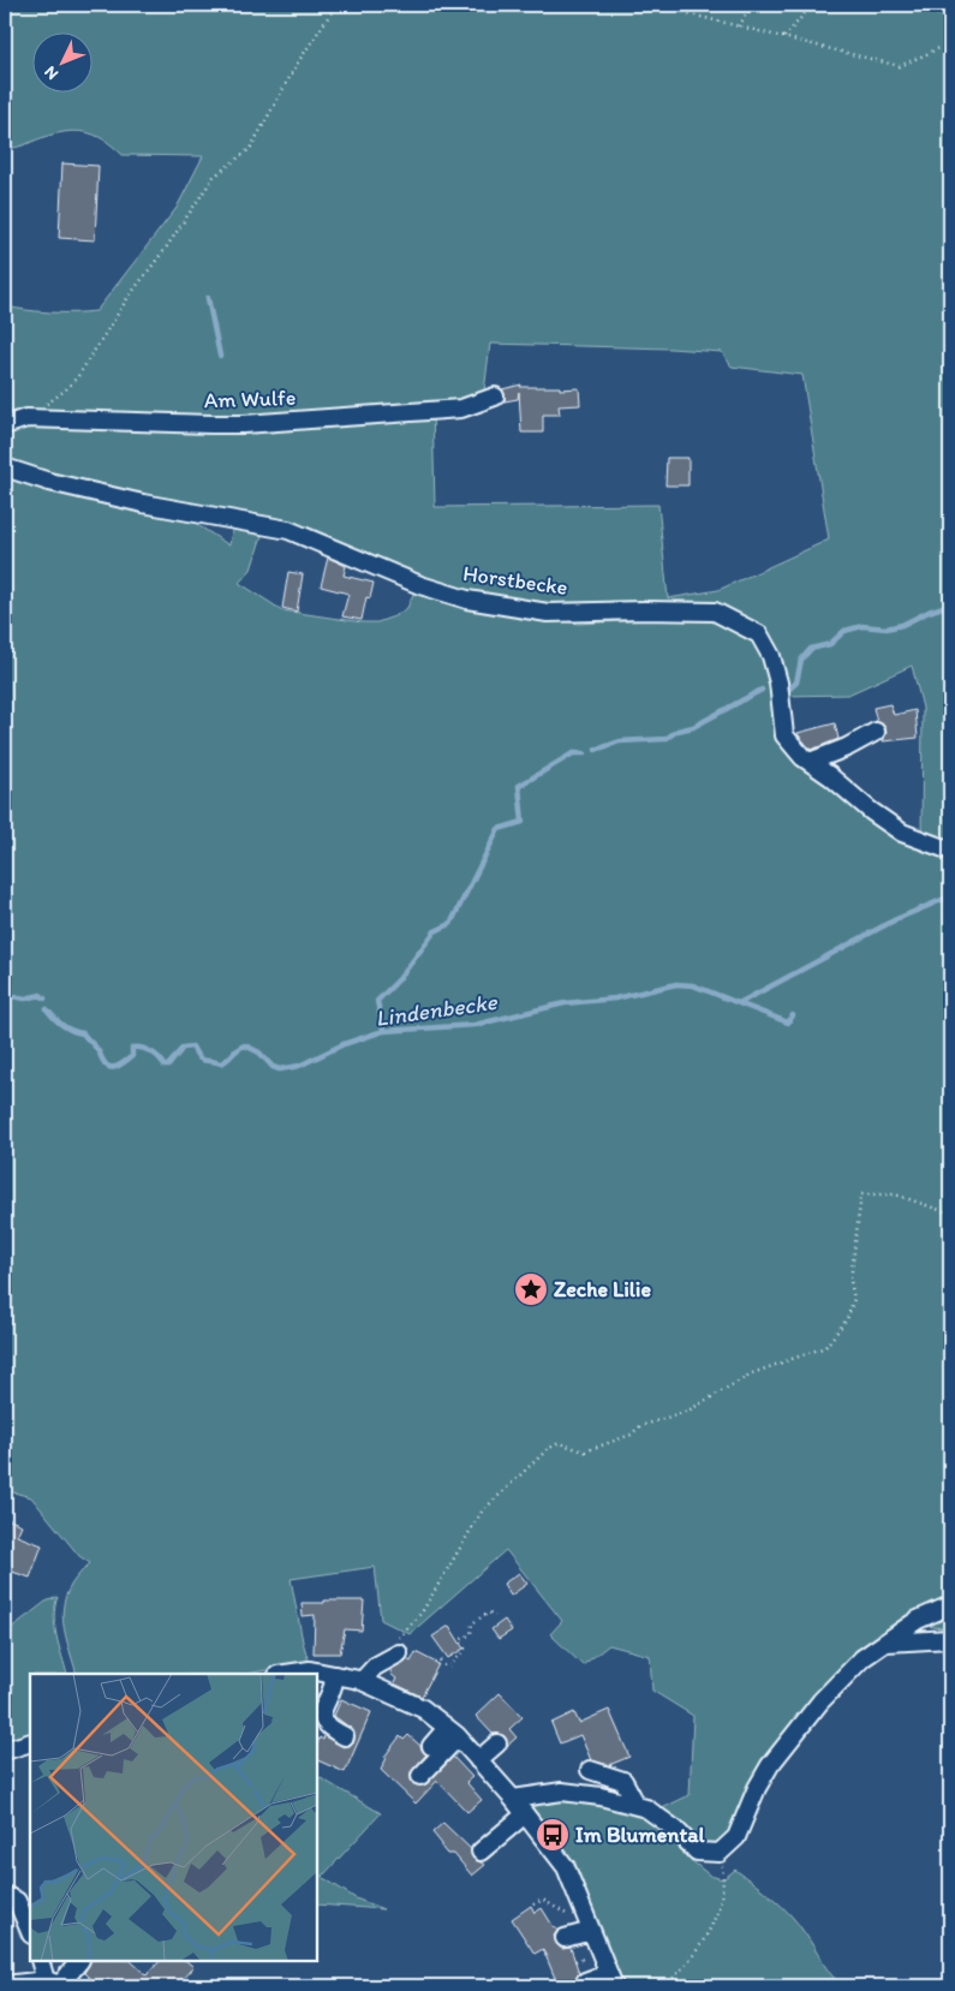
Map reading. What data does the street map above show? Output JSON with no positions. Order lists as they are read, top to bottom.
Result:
{
  "streets": {
    "street": ["Am Wulfe", "Horstbecke"]
  },
  "water": ["Lindenbecke"],
  "places": {
    "place": ["Zeche Lilie"],
    "bus stop": ["Im Blumental"]
  },
  "north": "bottom left"
}
